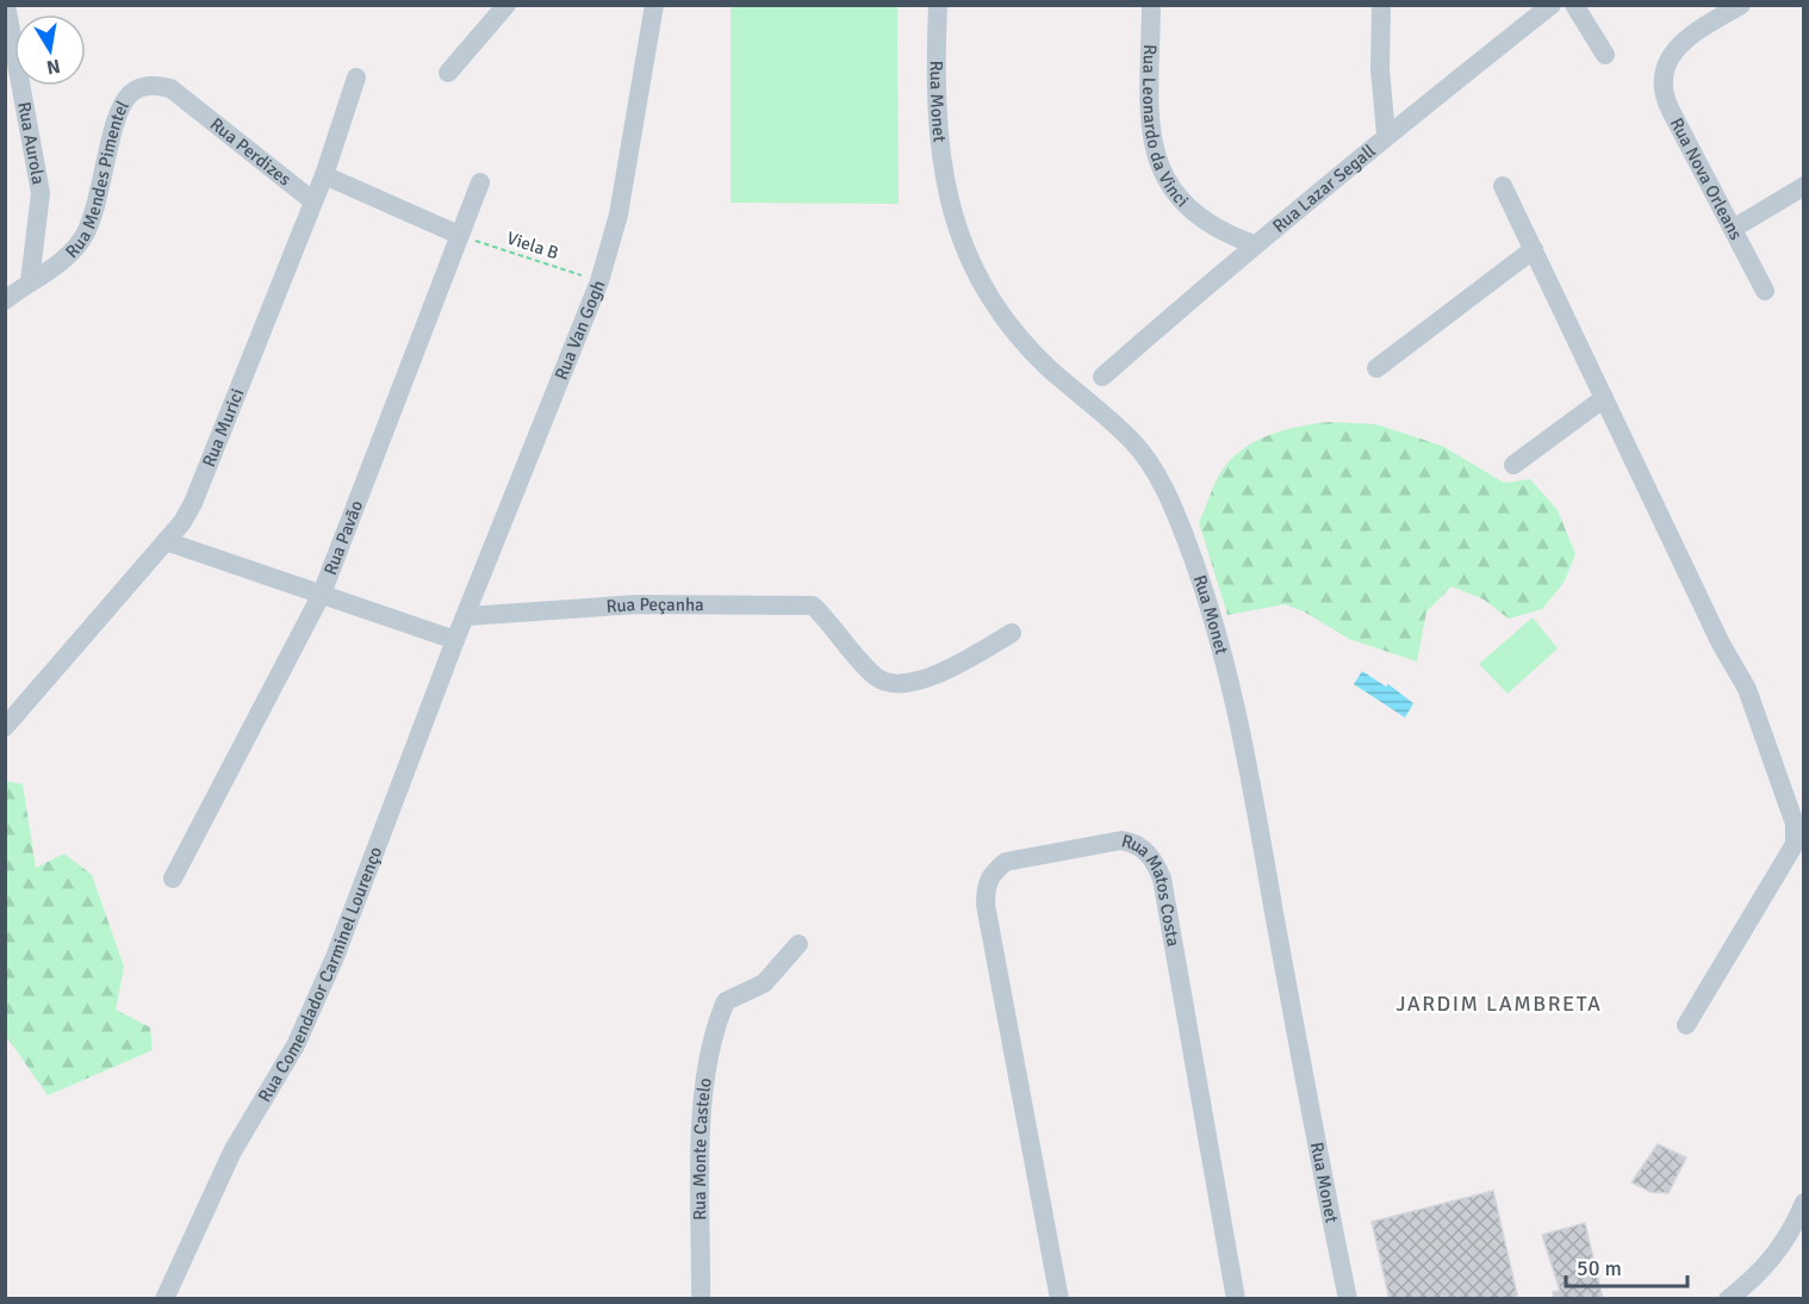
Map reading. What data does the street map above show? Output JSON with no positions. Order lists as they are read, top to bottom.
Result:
{
  "streets": {
    "street": [
      "Rua Monet",
      "Rua Leonardo da Vinci",
      "Rua Aurola",
      "Rua Perdizes",
      "Rua Mendes Pimentel",
      "Rua Nova Orleans",
      "Rua Lazar Segall",
      "Rua Van Gogh",
      "Rua Murici",
      "Rua Pavão",
      "Rua Peçanha",
      "Rua Matos Costa",
      "Rua Comendador Carminel Lourenço",
      "Rua Monte Castelo"
    ],
    "path": ["Viela B"]
  },
  "crossings": [
    ["Rua Leonardo da Vinci", "Rua Lazar Segall"],
    ["Rua Aurola", "Rua Mendes Pimentel"],
    ["Rua Perdizes", "Rua Mendes Pimentel"],
    ["Rua Perdizes", "Rua Murici"],
    ["Viela B", "Rua Van Gogh"],
    ["Viela B", "Rua Pavão"],
    ["Rua Van Gogh", "Rua Peçanha"],
    ["Rua Van Gogh", "Rua Comendador Carminel Lourenço"]
  ],
  "districts": ["JARDIM LAMBRETA"],
  "scale_bar": "50 m",
  "north": "bottom"
}
